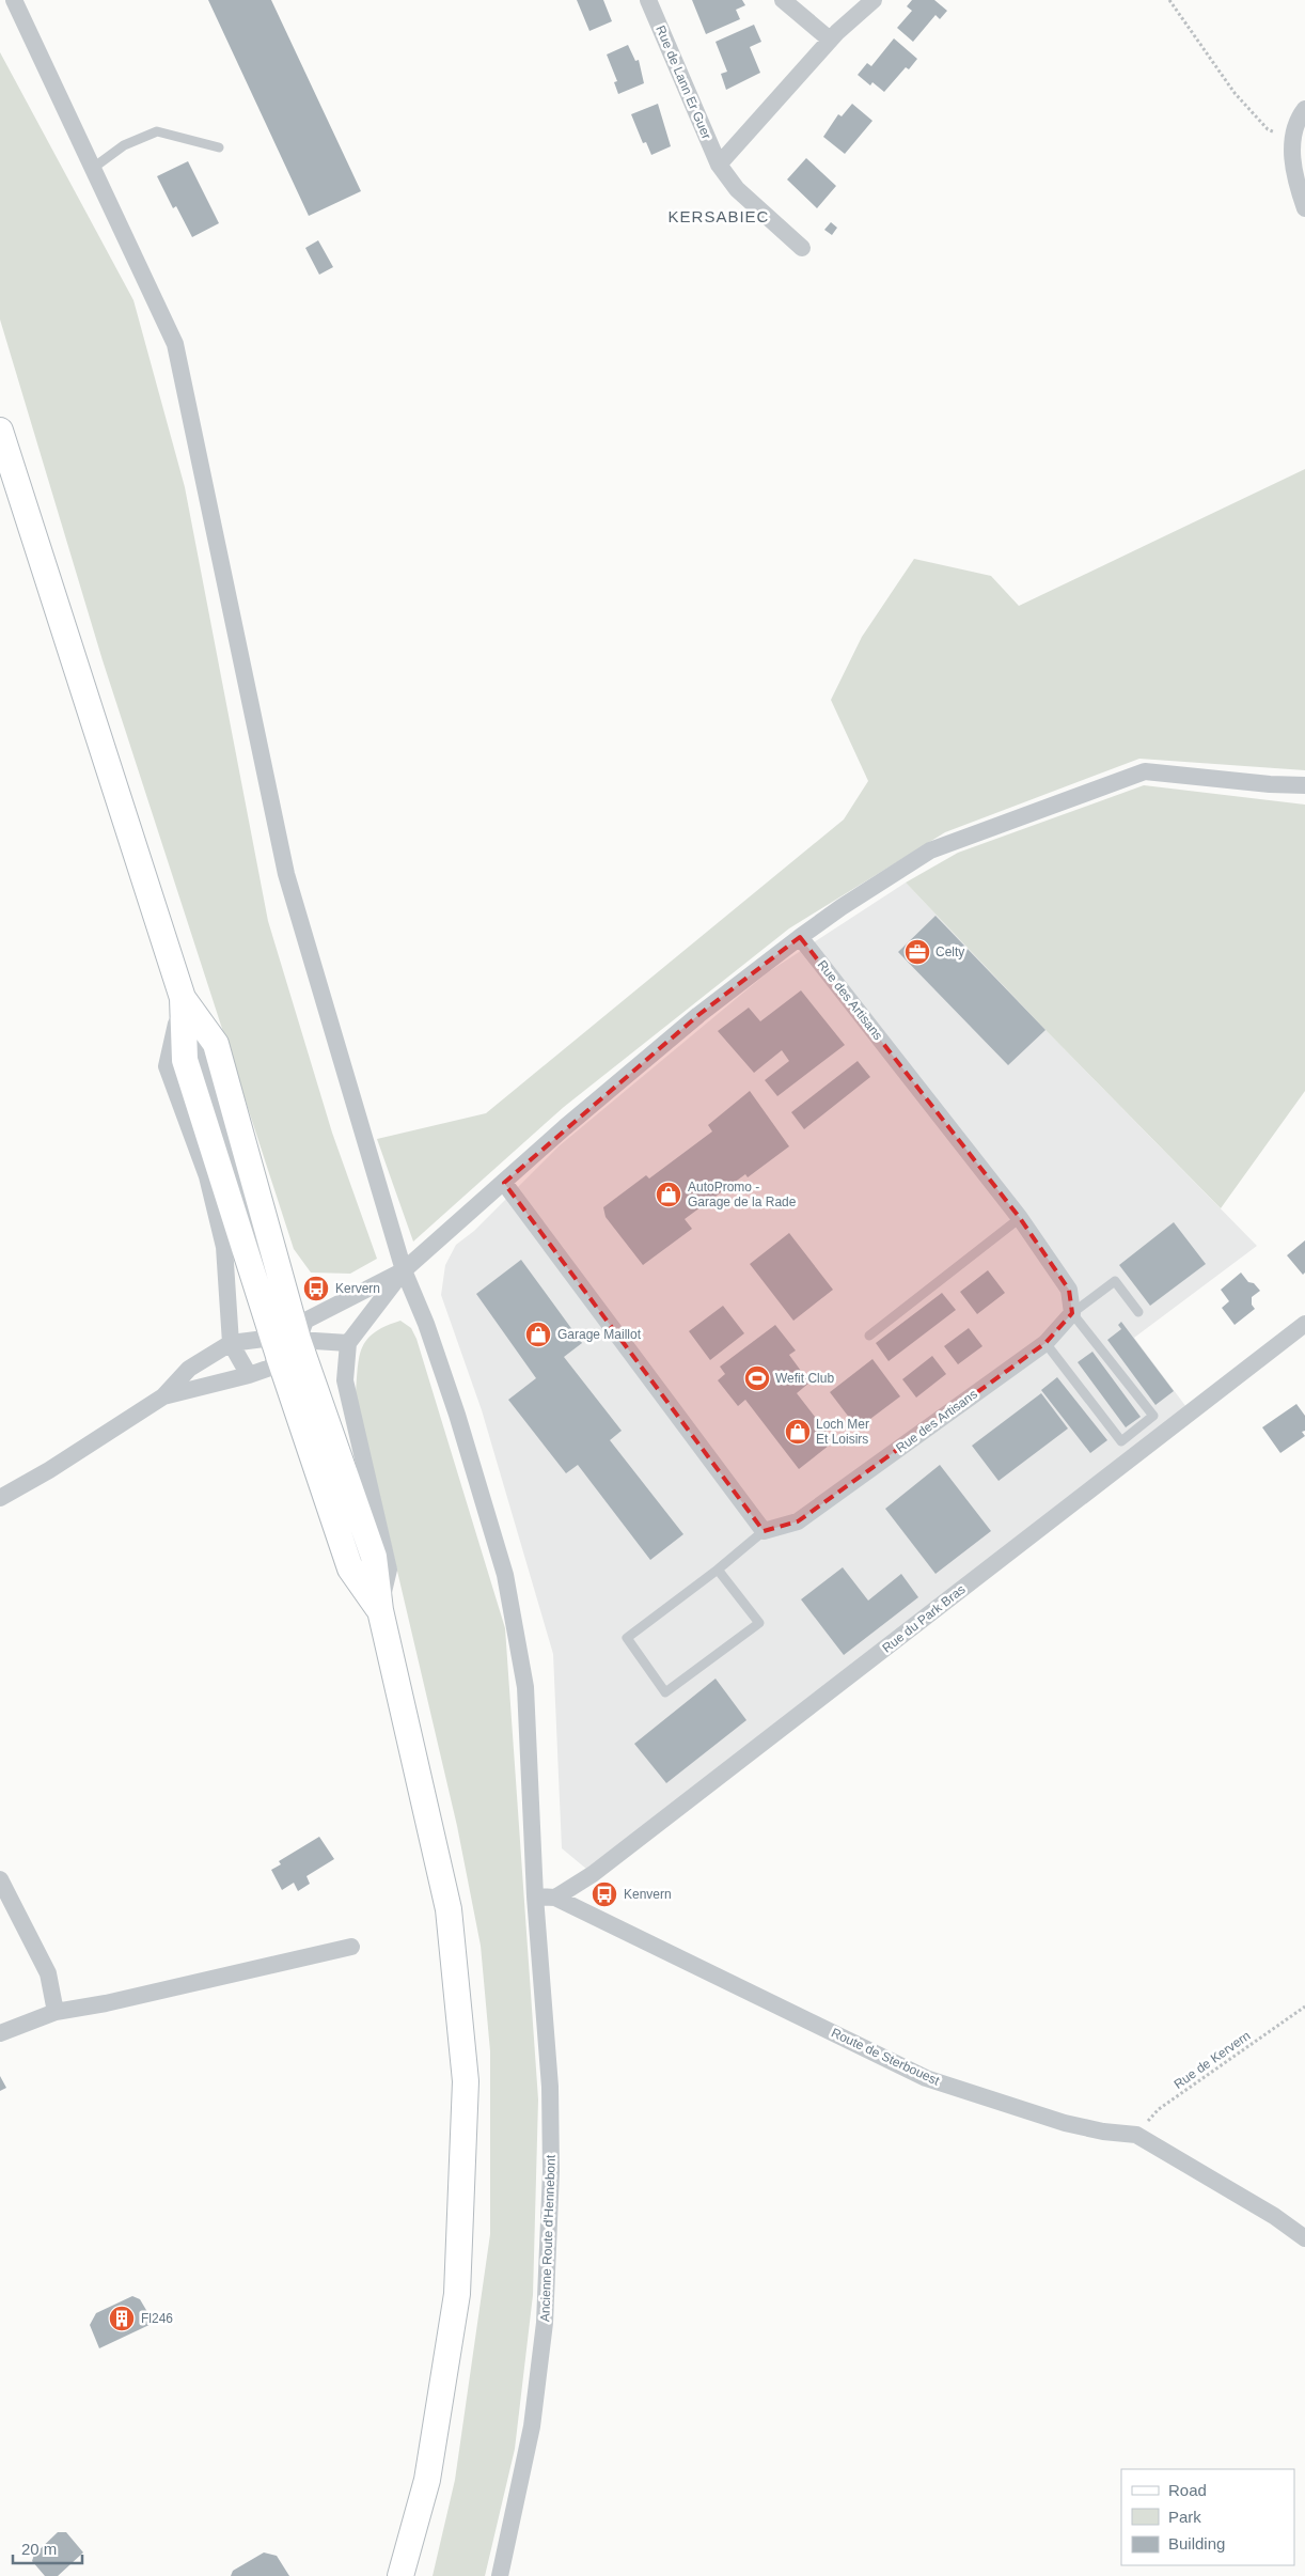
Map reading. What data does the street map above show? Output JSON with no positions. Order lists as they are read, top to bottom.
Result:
{
  "streets": {
    "street": [
      "Rue de Lann Er Guer",
      "Rue des Artisans",
      "Rue du Park Bras",
      "Route de Sterbouest",
      "Ancienne Route d'Hennebont"
    ],
    "path": ["Rue de Kervern"]
  },
  "crossings": [
    ["Rue du Park Bras", "Route de Sterbouest"],
    ["Route de Sterbouest", "Rue de Kervern"]
  ],
  "districts": ["KERSABIEC"],
  "places": {
    "office": ["Celty"],
    "shop": ["AutoPromo - Garage de la Rade", "Garage Maillot", "Loch Mer Et Loisirs"],
    "bus stop": ["Kervern", "Kenvern"],
    "sports": ["Wefit Club"],
    "building": ["Fl246"]
  },
  "legend": ["Road", "Park", "Building"],
  "scale_bar": "20 m"
}
